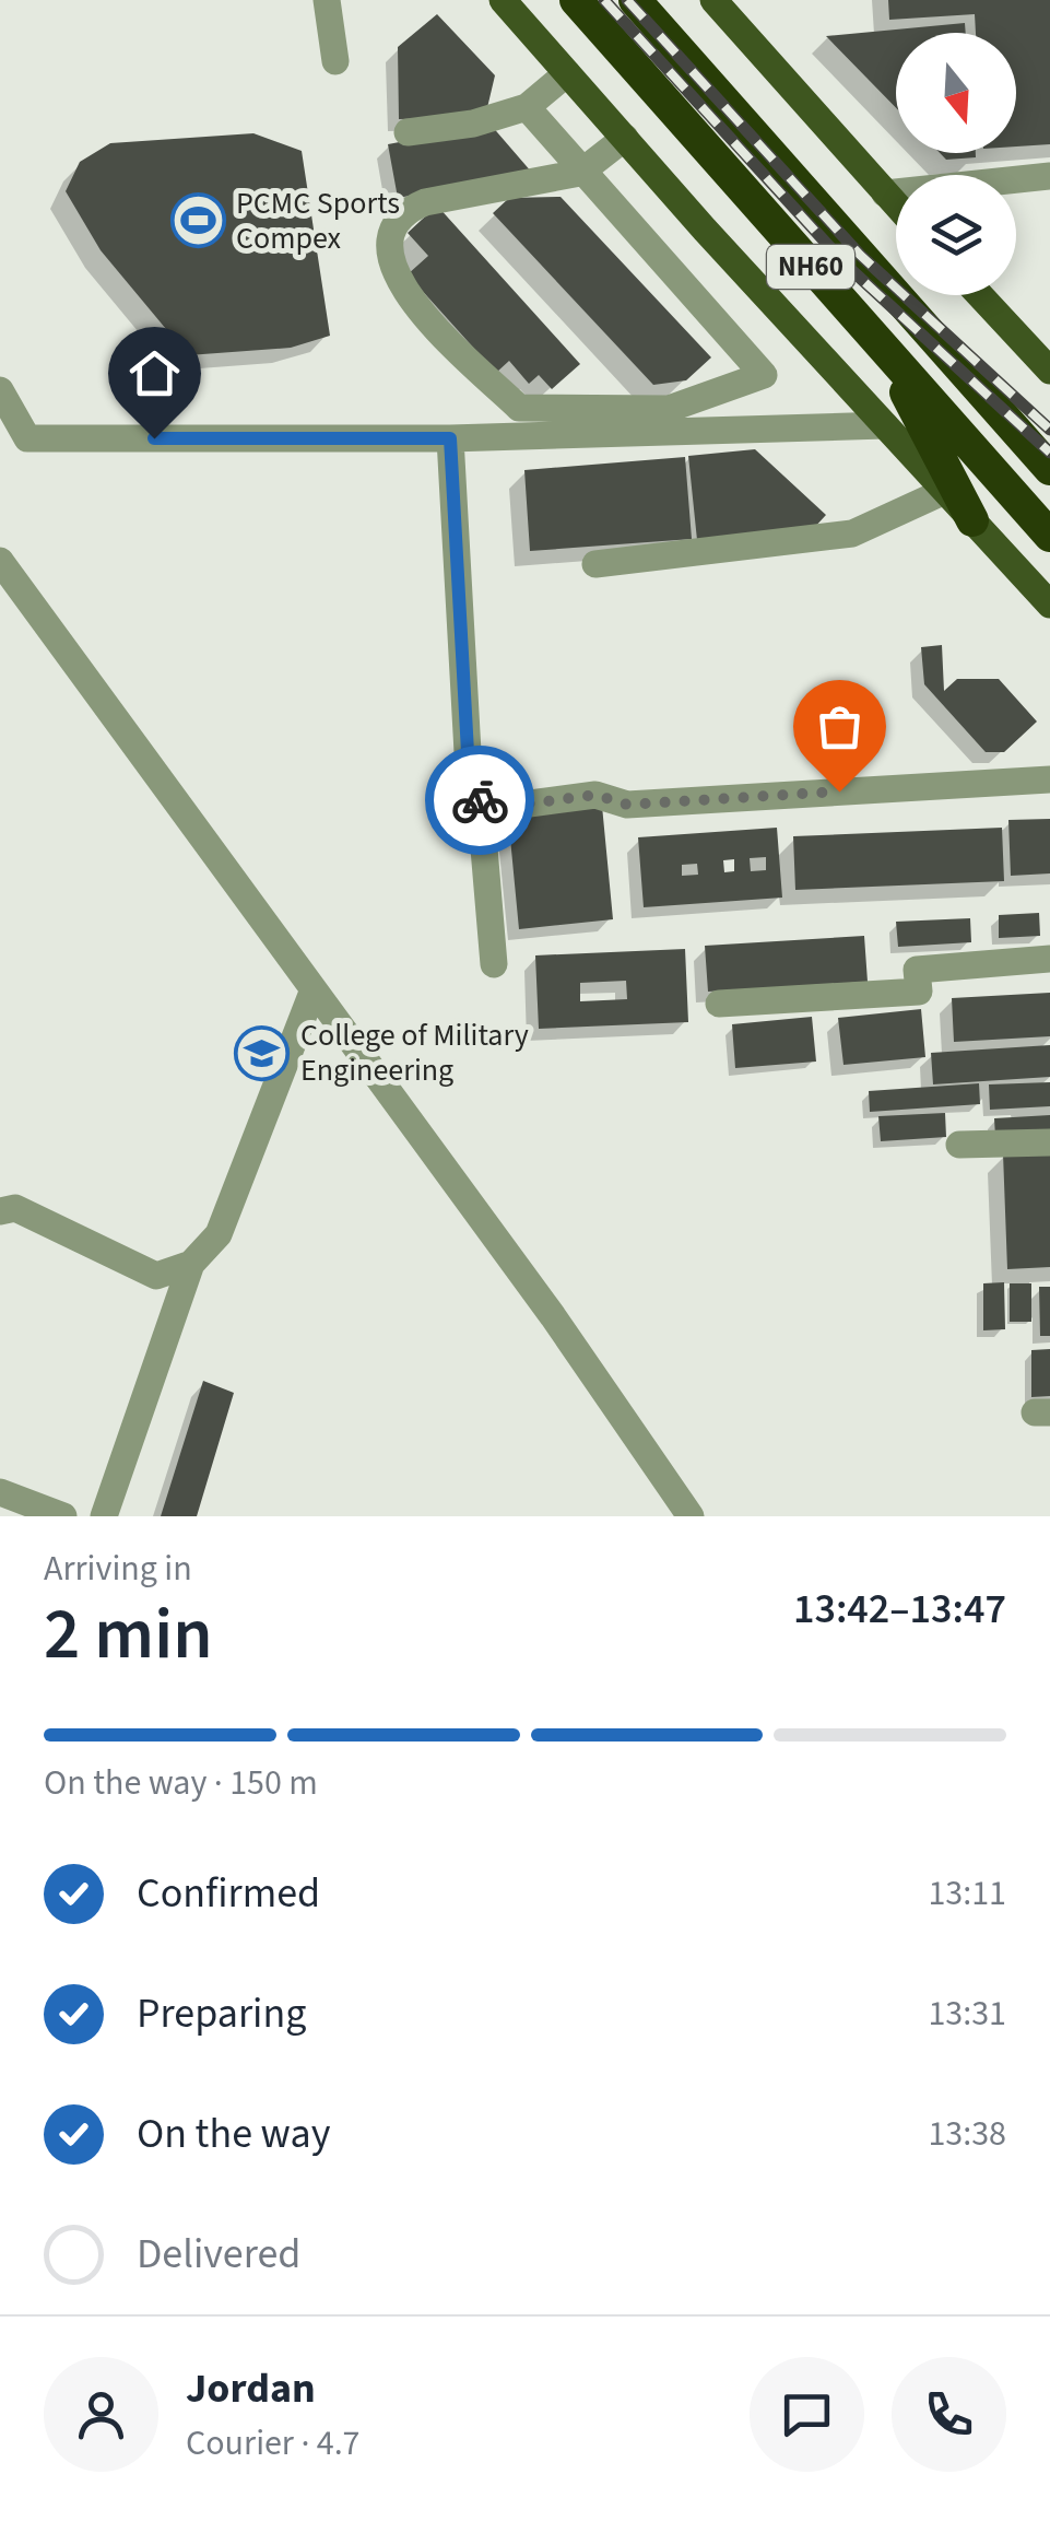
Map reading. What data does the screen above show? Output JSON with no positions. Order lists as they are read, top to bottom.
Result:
{
  "streets": {
    "highway": ["NH60"]
  },
  "places": {
    "sports": ["PCMC Sports Compex"],
    "school or university": ["College of Military Engineering"]
  },
  "north": "bottom",
  "page": {
    "heading": ["2 min", "Arriving in", "13:42–13:47"],
    "panel": ["Jordan", "Courier · 4.7"],
    "bar": "On the way · 150 m",
    "list": [
      ["Confirmed", "13:11"],
      ["Preparing", "13:31"],
      ["On the way", "13:38"],
      "Delivered"
    ]
  }
}
